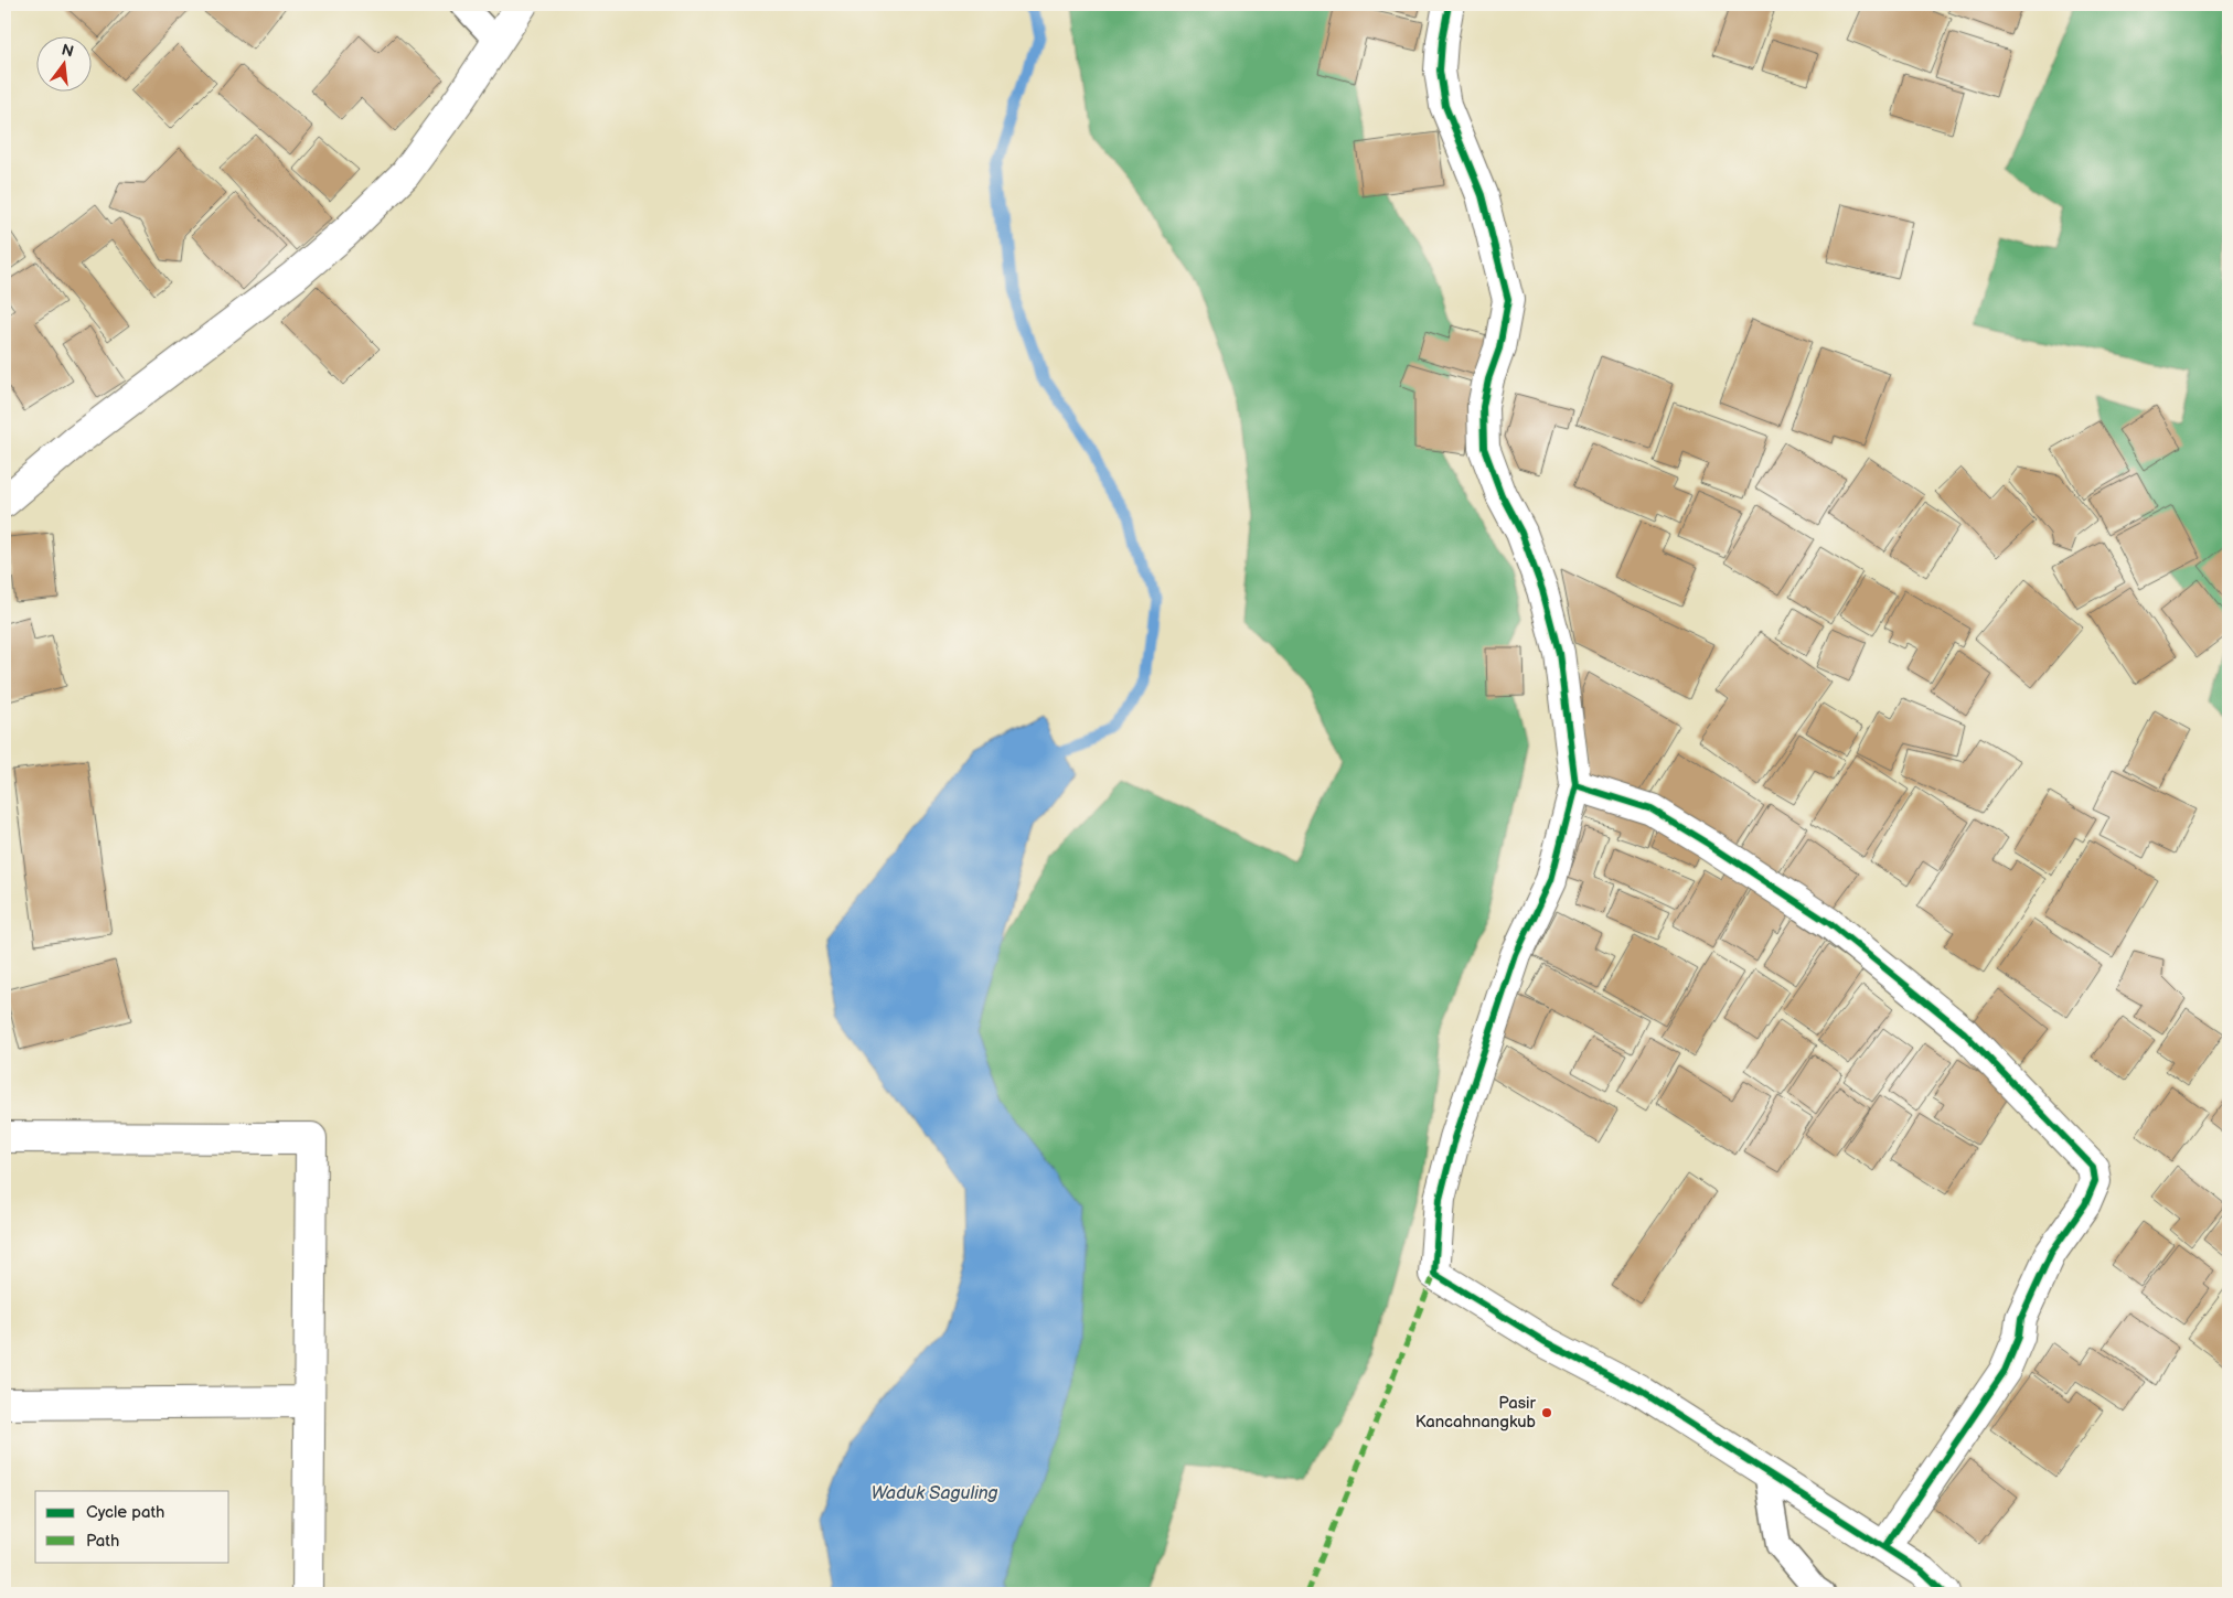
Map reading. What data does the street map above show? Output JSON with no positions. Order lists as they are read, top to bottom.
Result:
{
  "water": ["Waduk Saguling"],
  "places": ["Pasir Kancahnangkub"],
  "legend": ["Cycle path", "Path"],
  "north": "top"
}
